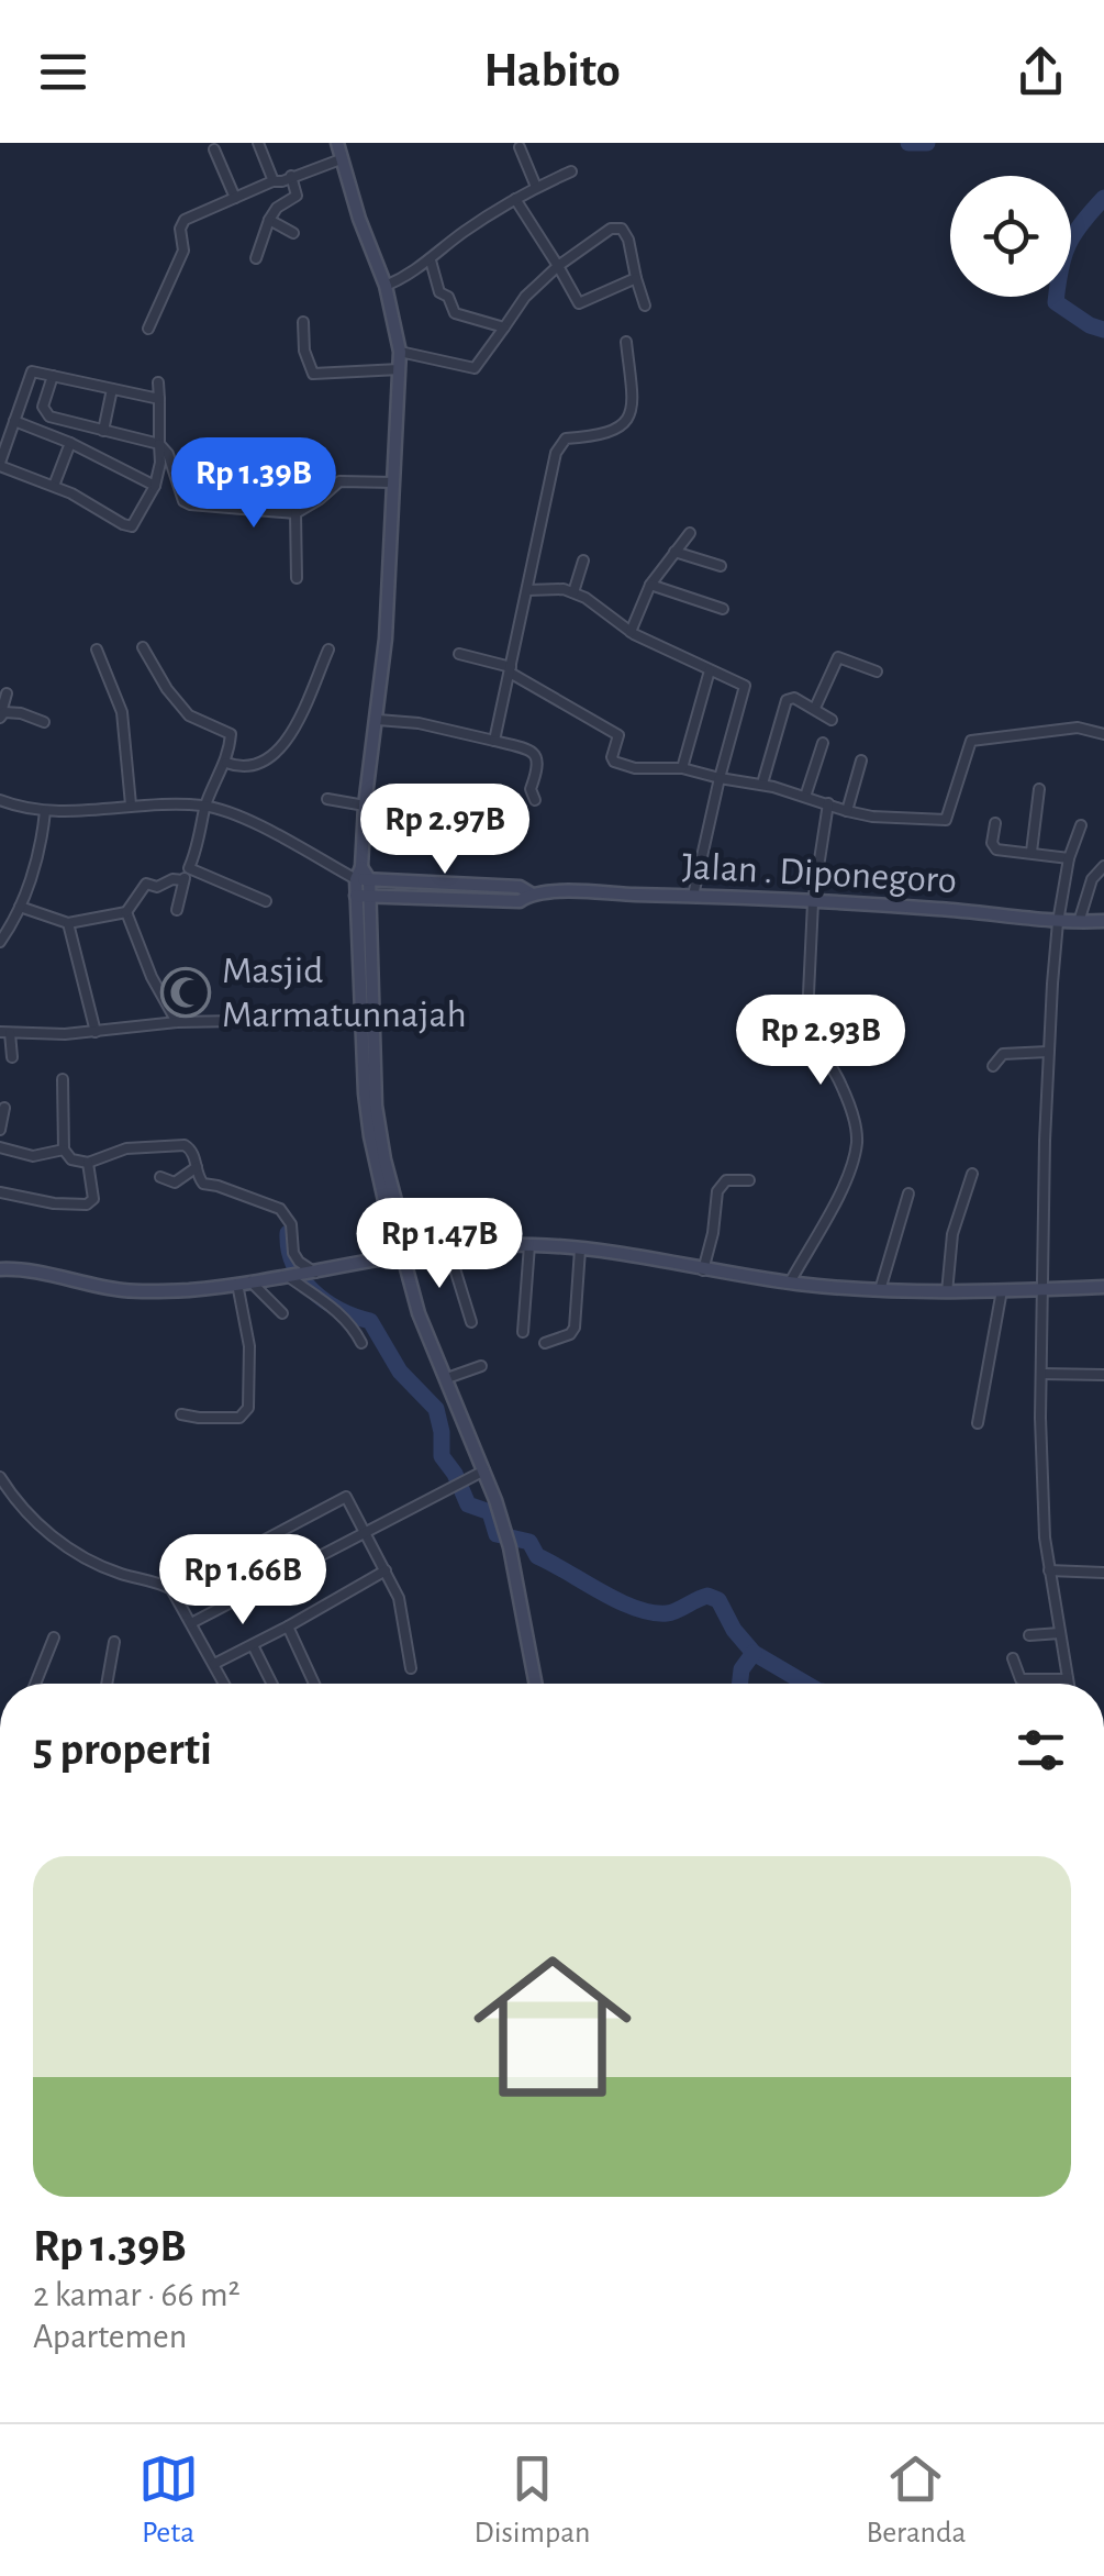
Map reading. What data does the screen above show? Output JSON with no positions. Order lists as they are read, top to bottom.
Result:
{
  "streets": {
    "street": ["Jalan . Diponegoro"]
  },
  "places": {
    "mosque": ["Masjid Marmatunnajah"]
  },
  "page": {
    "header": "Habito",
    "price": [
      "Rp 1.39B",
      "Rp 2.97B",
      "Rp 2.93B",
      "Rp 1.47B",
      "Rp 1.66B"
    ],
    "heading": "5 properti",
    "list": [
      {
        "name": "Rp 1.39B",
        "note": "2 kamar · 66 m² · Apartemen"
      }
    ],
    "tabs": ["Peta", "Disimpan", "Beranda"]
  }
}
